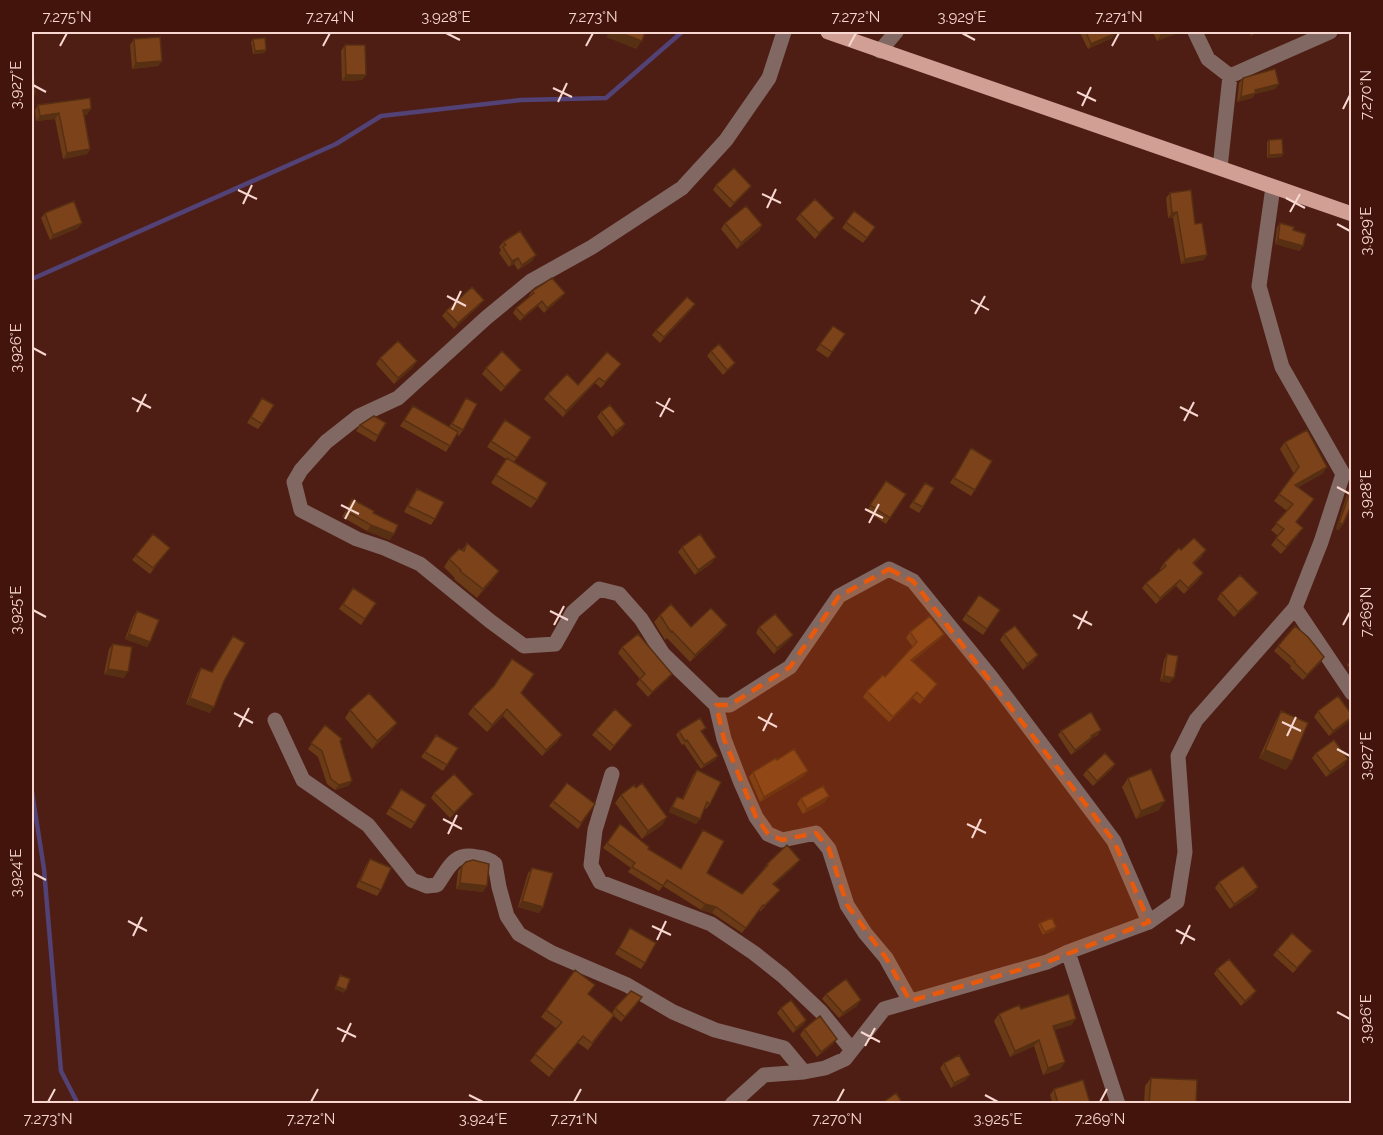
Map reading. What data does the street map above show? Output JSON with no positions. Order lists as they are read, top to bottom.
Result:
{
  "coordinates": [
    "7.275°N",
    "7.274°N",
    "3.928°E",
    "7.273°N",
    "7.272°N",
    "3.929°E",
    "7.271°N",
    "3.927°E",
    "7.270°N",
    "3.926°E",
    "3.925°E",
    "7.269°N",
    "3.924°E"
  ]
}
